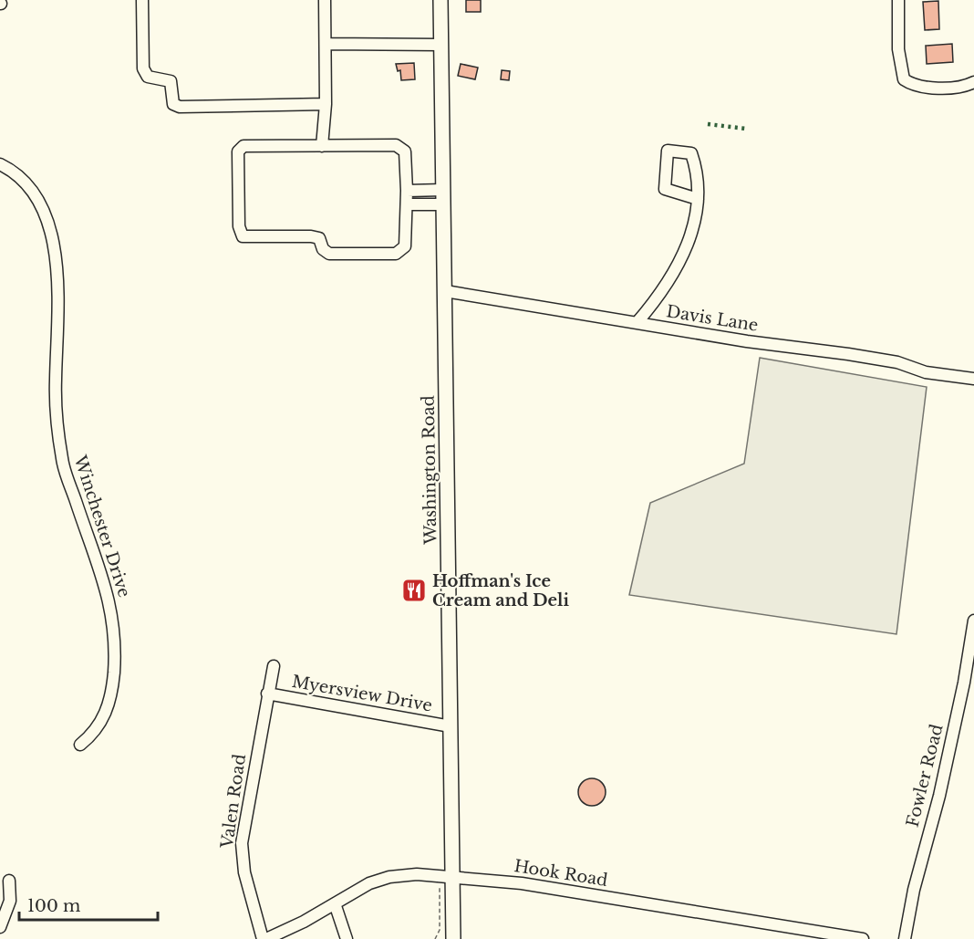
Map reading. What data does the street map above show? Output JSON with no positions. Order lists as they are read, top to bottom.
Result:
{
  "streets": {
    "main road": ["Washington Road"],
    "street": [
      "Davis Lane",
      "Winchester Drive",
      "Myersview Drive",
      "Fowler Road",
      "Valen Road",
      "Hook Road"
    ]
  },
  "crossings": [
    ["Davis Lane", "Washington Road"],
    ["Washington Road", "Myersview Drive"],
    ["Washington Road", "Hook Road"],
    ["Myersview Drive", "Valen Road"]
  ],
  "places": {
    "restaurant": ["Hoffman's Ice Cream and Deli"]
  },
  "scale_bar": "100 m"
}
